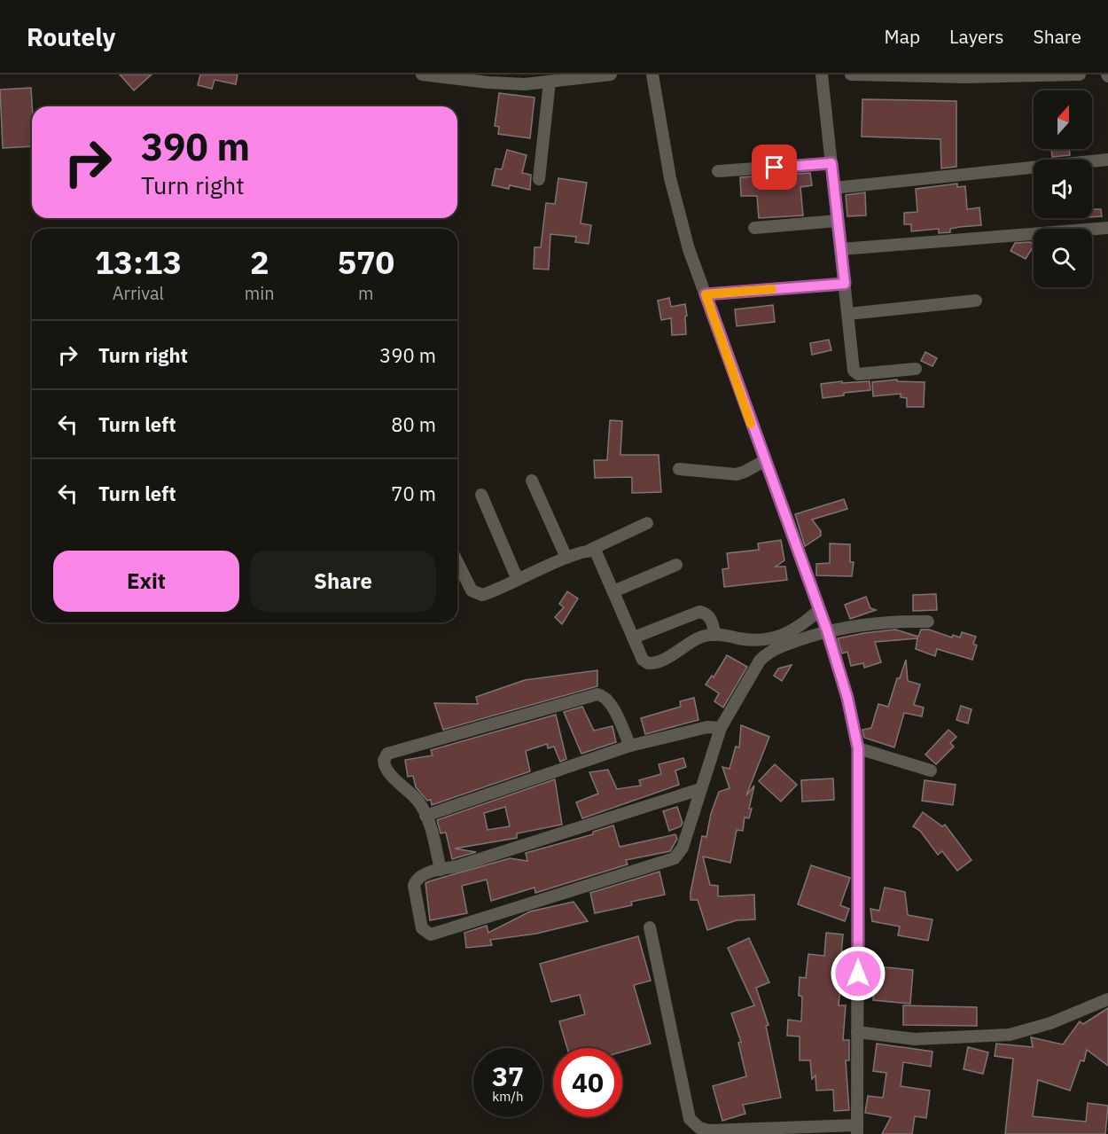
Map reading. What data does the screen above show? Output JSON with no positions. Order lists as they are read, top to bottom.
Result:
{
  "north": "top",
  "page": {
    "header": "Routely",
    "nav": ["Map", "Layers", "Share"],
    "turn": ["390 m", "Turn right"],
    "eta": [
      "13:13",
      "Arrival",
      "2",
      "min",
      "570",
      "m"
    ],
    "list": [
      {
        "name": "Turn right",
        "value": "390 m"
      },
      {
        "name": "Turn left",
        "value": "80 m"
      },
      {
        "name": "Turn left",
        "value": "70 m"
      }
    ],
    "buttons": ["Exit", "Share"],
    "speed": "37 km/h",
    "limit": "40"
  }
}
